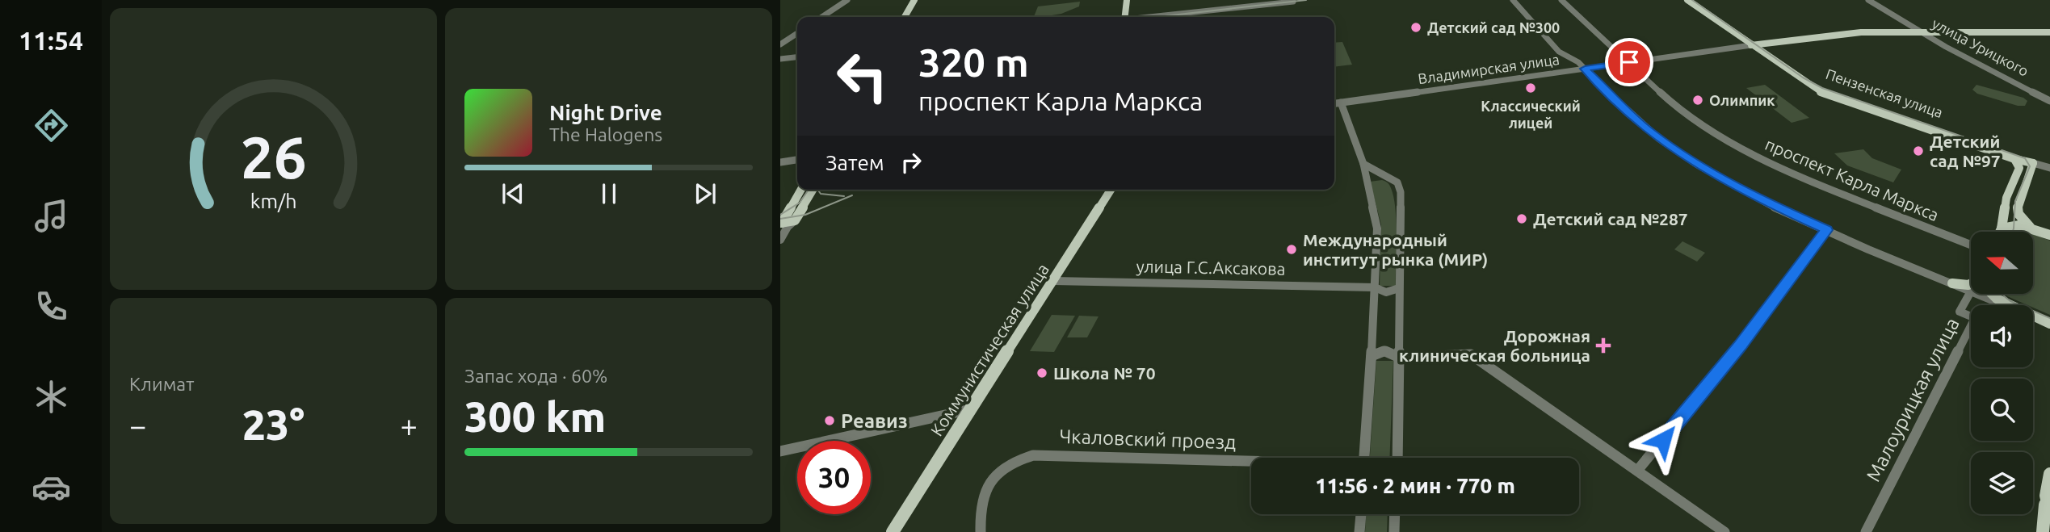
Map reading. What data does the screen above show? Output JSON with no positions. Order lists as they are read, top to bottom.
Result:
{
  "streets": {
    "main road": ["Владимирская улица", "Пензенская улица", "Коммунистическая улица"],
    "street": [
      "улица Урицкого",
      "проспект Карла Маркса",
      "улица Г.С.Аксакова",
      "Малоурицкая улица",
      "Чкаловский проезд"
    ]
  },
  "crossings": [
    ["улица Урицкого", "Владимирская улица"],
    ["Владимирская улица", "Пензенская улица"],
    ["Владимирская улица", "проспект Карла Маркса"],
    ["улица Г.С.Аксакова", "Коммунистическая улица"]
  ],
  "places": {
    "other": [
      "Детский сад №300",
      "Классический лицей",
      "Олимпик",
      "Детский сад №97",
      "Детский сад №287",
      "Международный институт рынка (МИР)",
      "Школа № 70",
      "Реавиз"
    ],
    "health": ["Дорожная клиническая больница"]
  },
  "north": "left",
  "page": {
    "tabs": "11:54",
    "turn": ["320 m", "проспект Карла Маркса"],
    "song": ["Night Drive", "The Halogens"],
    "then": "Затем",
    "tile": [
      "Климат",
      ["Запас хода · 60%", "300 km"]
    ],
    "heat": ["−", "23°", "+"],
    "limit": "30",
    "trip": "11:56 · 2 мин · 770 m",
    "gauge": ["26", "km/h"]
  }
}
